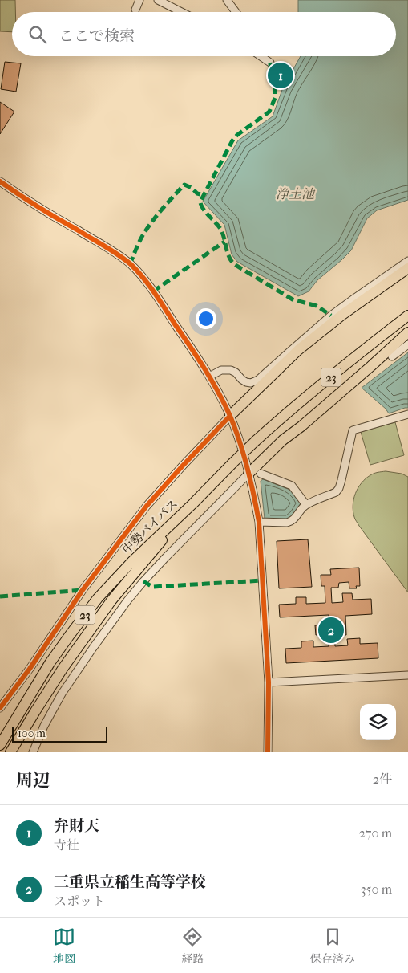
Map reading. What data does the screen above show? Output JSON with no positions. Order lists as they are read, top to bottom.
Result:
{
  "streets": {
    "highway": ["23", "中勢バイパス"]
  },
  "water": ["浄土池"],
  "scale_bar": "100 m",
  "page": {
    "search": "ここで検索",
    "pins": ["1", "2"],
    "scale": "100 m",
    "heading": ["周辺", "2件"],
    "list": [
      {
        "mark": "1",
        "name": "弁財天",
        "note": "寺社",
        "value": "270 m"
      },
      {
        "mark": "2",
        "name": "三重県立稲生高等学校",
        "note": "スポット",
        "value": "350 m"
      }
    ],
    "nav": ["地図", "経路", "保存済み"]
  }
}
